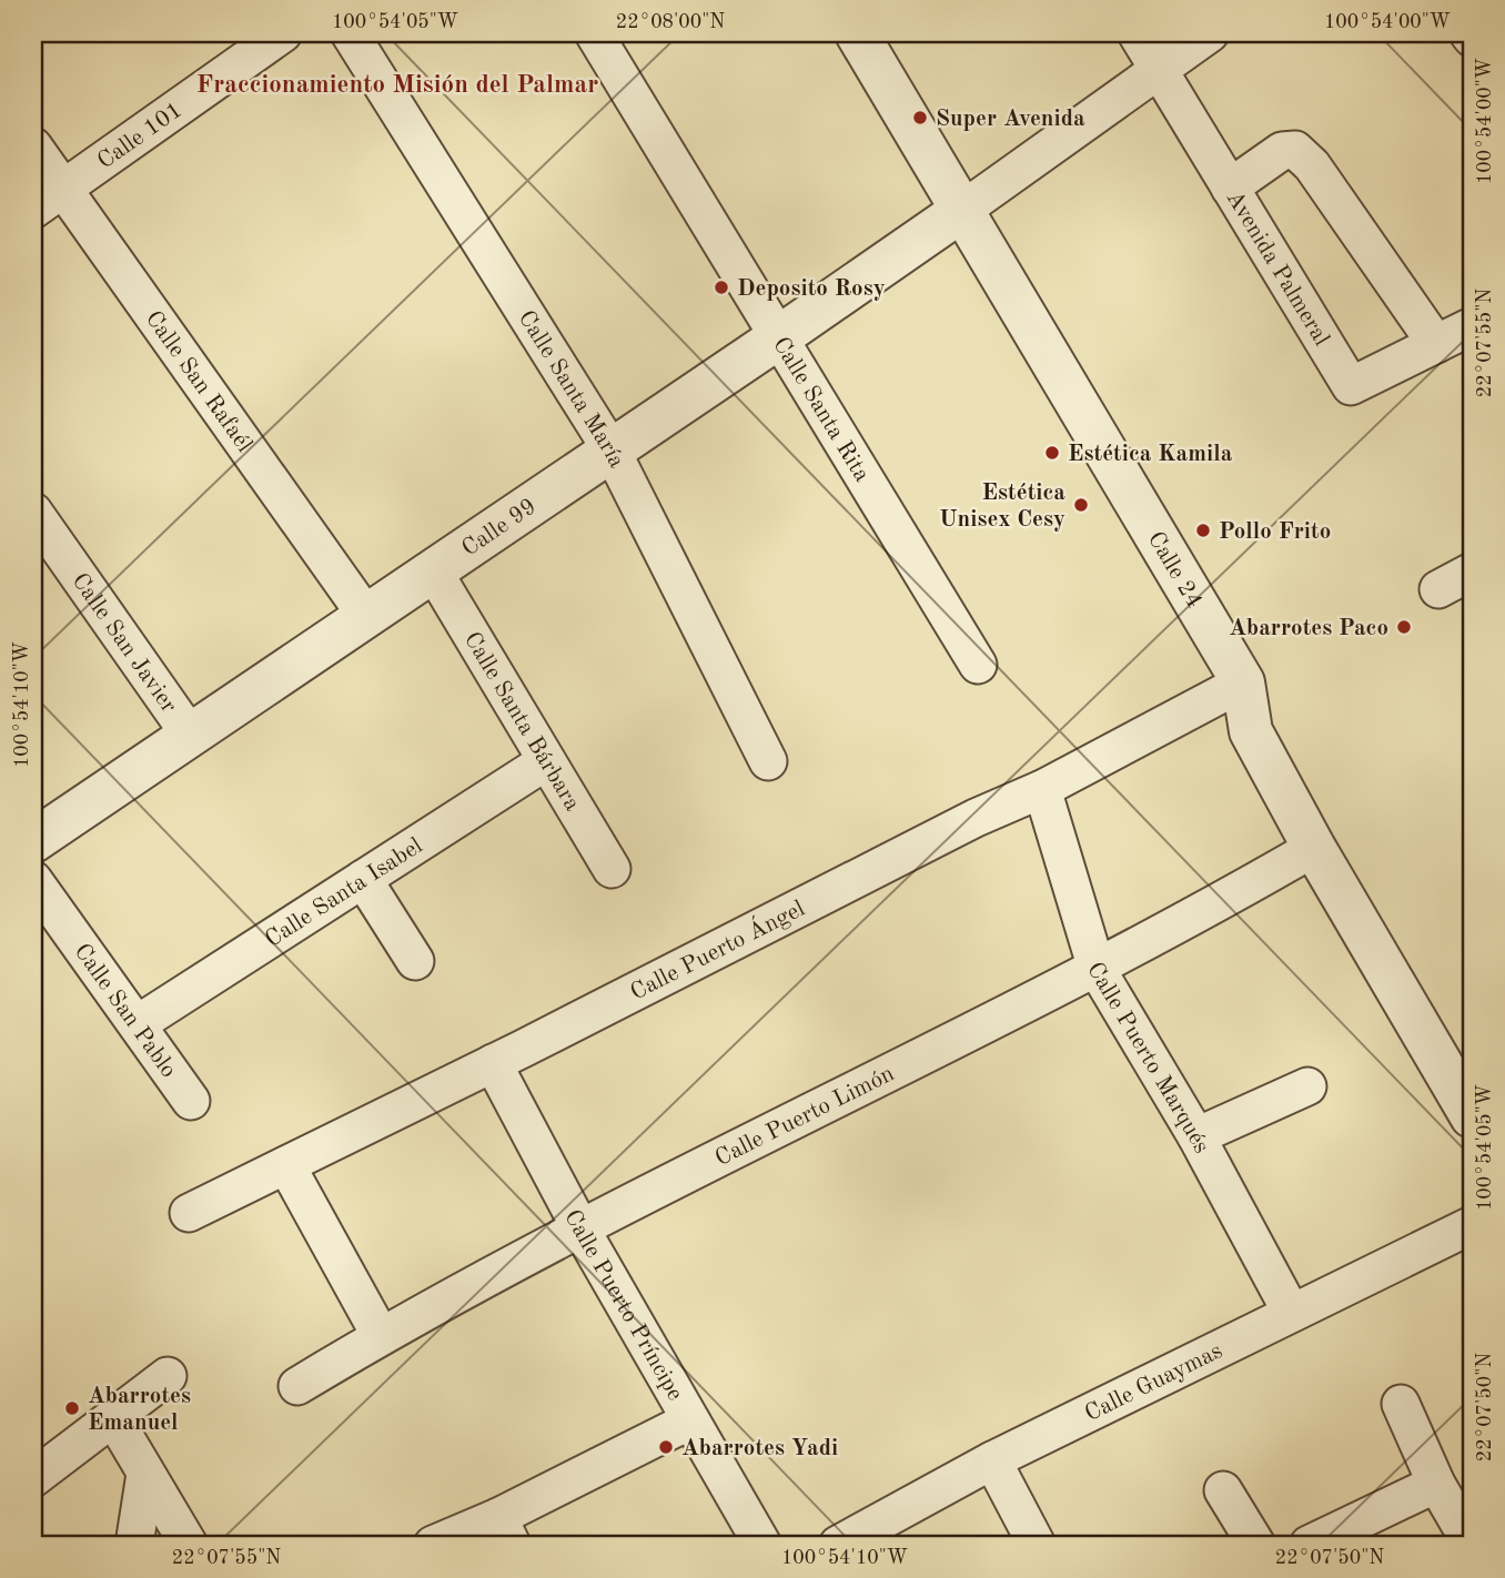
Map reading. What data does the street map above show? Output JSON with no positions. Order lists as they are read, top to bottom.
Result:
{
  "streets": {
    "street": [
      "Calle 101",
      "Avenida Palmeral",
      "Calle San Rafaél",
      "Calle Santa María",
      "Calle Santa Rita",
      "Calle 99",
      "Calle 24",
      "Calle San Javier",
      "Calle Santa Bárbara",
      "Calle Santa Isabel",
      "Calle Puerto Ángel",
      "Calle San Pablo",
      "Calle Puerto Marqués",
      "Calle Puerto Limón",
      "Calle Puerto Príncipe",
      "Calle Guaymas"
    ]
  },
  "crossings": [
    ["Calle 101", "Calle San Rafaél"],
    ["Calle San Rafaél", "Calle 99"],
    ["Calle Santa María", "Calle 99"],
    ["Calle Santa Rita", "Calle 99"],
    ["Calle 99", "Calle 24"],
    ["Calle 99", "Calle San Javier"],
    ["Calle 99", "Calle Santa Bárbara"],
    ["Calle 24", "Calle Puerto Ángel"],
    ["Calle 24", "Calle Puerto Limón"],
    ["Calle Santa Bárbara", "Calle Santa Isabel"],
    ["Calle Santa Isabel", "Calle San Pablo"],
    ["Calle Puerto Ángel", "Calle Puerto Marqués"],
    ["Calle Puerto Ángel", "Calle Puerto Príncipe"],
    ["Calle Puerto Marqués", "Calle Puerto Limón"],
    ["Calle Puerto Marqués", "Calle Guaymas"],
    ["Calle Puerto Limón", "Calle Puerto Príncipe"]
  ],
  "districts": ["Fraccionamiento Misión del Palmar"],
  "places": [
    "Super Avenida",
    "Deposito Rosy",
    "Estética Kamila",
    "Estética Unisex Cesy",
    "Pollo Frito",
    "Abarrotes Paco",
    "Abarrotes Emanuel",
    "Abarrotes Yadi"
  ],
  "coordinates": [
    "100°54'05\"W",
    "22°08'00\"N",
    "100°54'00\"W",
    "22°07'55\"N",
    "100°54'10\"W",
    "22°07'50\"N"
  ]
}
